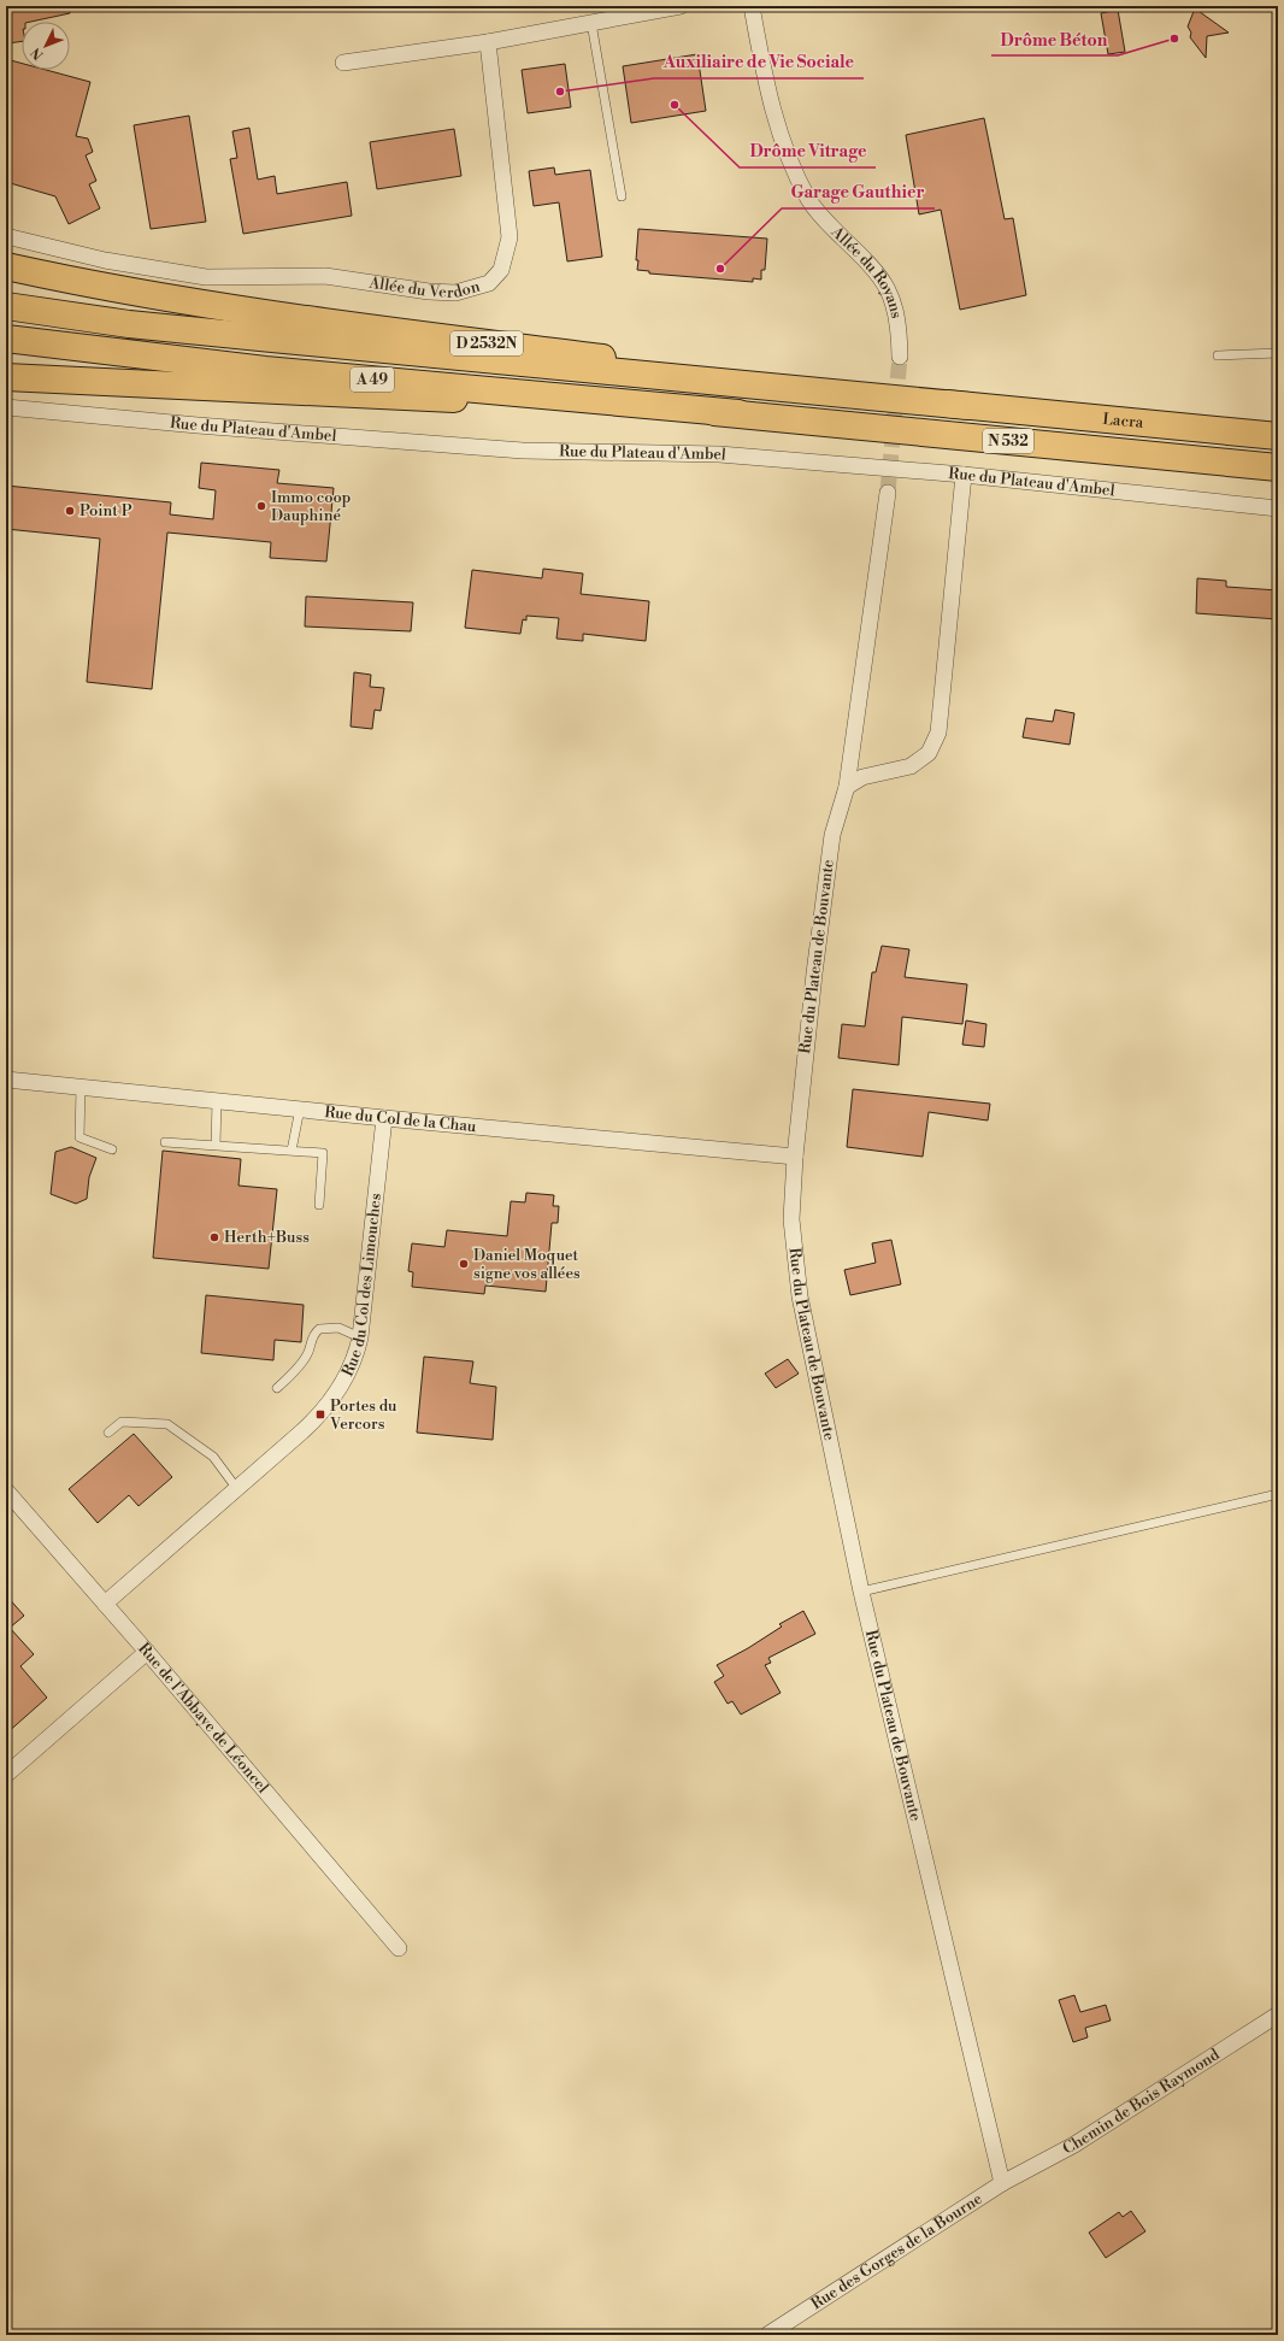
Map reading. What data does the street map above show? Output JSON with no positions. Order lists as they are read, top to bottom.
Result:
{
  "streets": {
    "highway": [
      "D 2532N",
      "A 49",
      "Lacra",
      "N 532"
    ],
    "street": [
      "Allée du Royans",
      "Allée du Verdon",
      "Rue du Plateau d'Ambel",
      "Rue du Plateau de Bouvante",
      "Rue du Col de la Chau",
      "Rue du Col des Limouches",
      "Rue de l'Abbaye de Léoncel",
      "Chemin de Bois Raymond",
      "Rue des Gorges de la Bourne"
    ]
  },
  "crossings": [
    ["D 2532N", "A 49"],
    ["D 2532N", "Lacra"],
    ["A 49", "Lacra"],
    ["A 49", "N 532"],
    ["Rue du Plateau de Bouvante", "Rue du Col de la Chau"],
    ["Rue du Plateau de Bouvante", "Chemin de Bois Raymond"],
    ["Rue du Plateau de Bouvante", "Rue des Gorges de la Bourne"],
    ["Rue du Col de la Chau", "Rue du Col des Limouches"],
    ["Rue du Col des Limouches", "Rue de l'Abbaye de Léoncel"],
    ["Chemin de Bois Raymond", "Rue des Gorges de la Bourne"]
  ],
  "places": {
    "other": [
      "Drôme Béton",
      "Auxiliaire de Vie Sociale",
      "Drôme Vitrage",
      "Garage Gauthier",
      "Immo coop Dauphiné",
      "Point P",
      "Herth+Buss",
      "Daniel Moquet signe vos allées"
    ],
    "transit": ["Portes du Vercors"]
  },
  "north": "bottom left"
}
